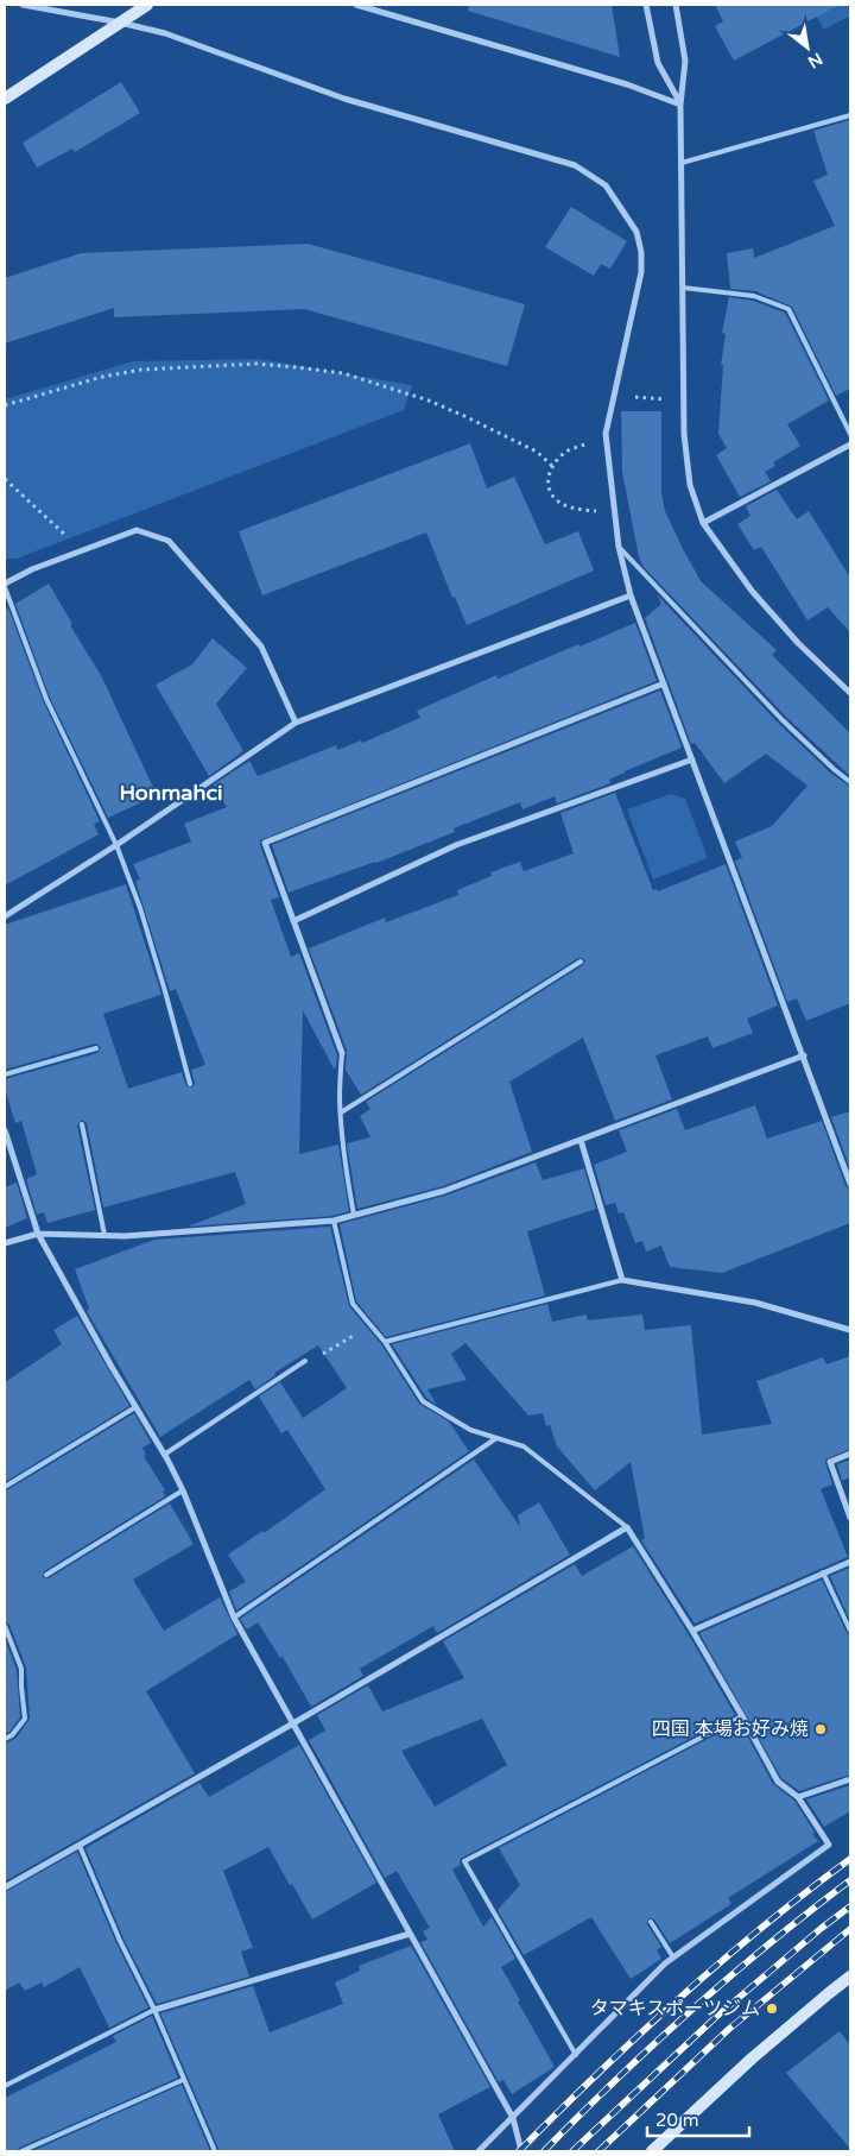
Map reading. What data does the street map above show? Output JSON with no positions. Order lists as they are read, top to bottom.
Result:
{
  "districts": ["Honmahci"],
  "places": ["四国 本場お好み焼", "タマキスポーツジム"],
  "scale_bar": "20 m",
  "north": "bottom right"
}
